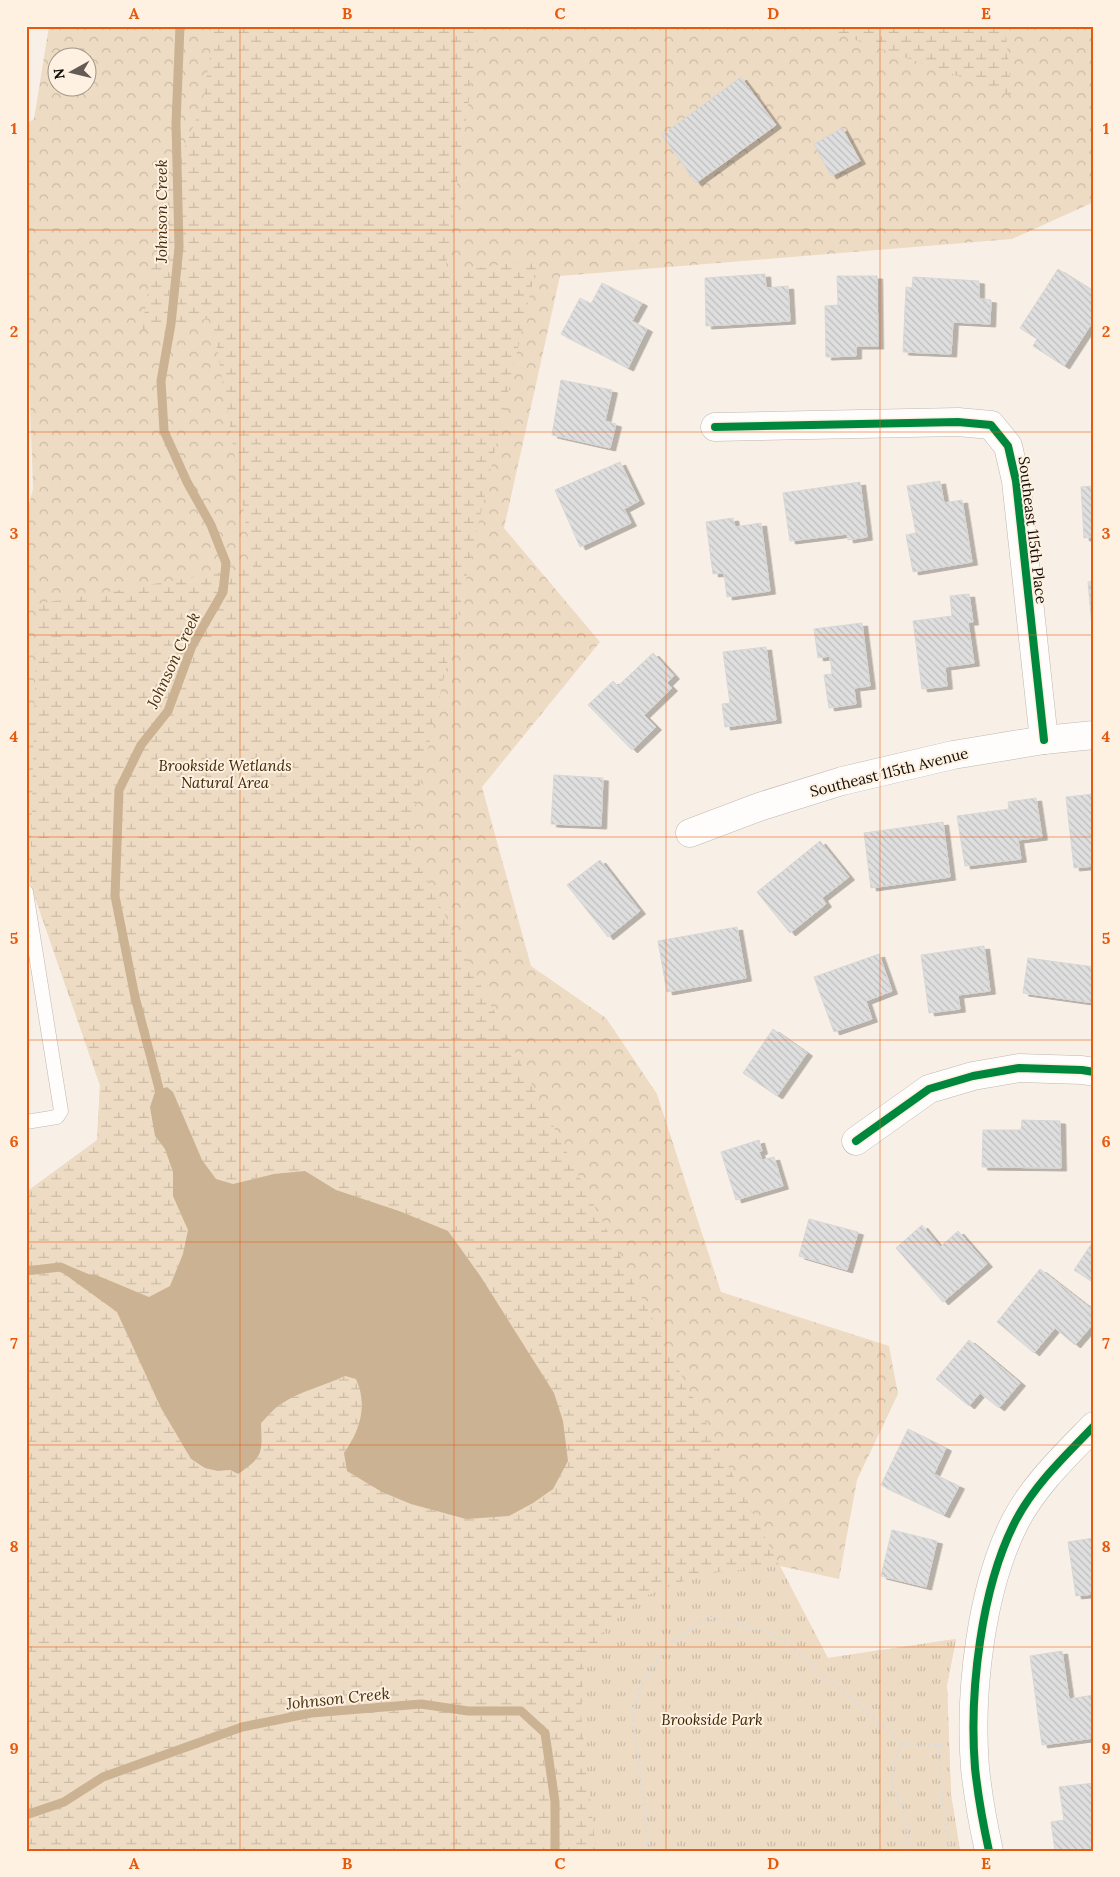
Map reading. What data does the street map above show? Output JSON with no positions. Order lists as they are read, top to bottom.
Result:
{
  "streets": {
    "street": ["Southeast 115th Place", "Southeast 115th Avenue"]
  },
  "crossings": [
    ["Southeast 115th Place", "Southeast 115th Avenue"]
  ],
  "water": ["Johnson Creek"],
  "parks": ["Brookside Wetlands Natural Area", "Brookside Park"],
  "north": "left",
  "grid": {
    "columns": [
      "A",
      "B",
      "C",
      "D",
      "E"
    ],
    "rows": [
      "1",
      "2",
      "3",
      "4",
      "5",
      "6",
      "7",
      "8",
      "9"
    ]
  }
}
